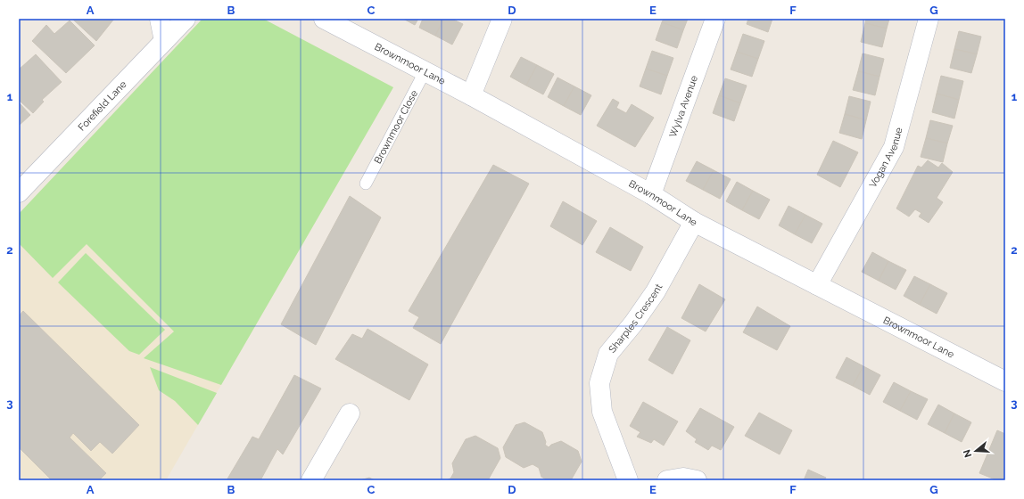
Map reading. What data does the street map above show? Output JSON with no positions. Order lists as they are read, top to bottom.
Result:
{
  "streets": {
    "street": [
      "Brownmoor Lane",
      "Forefield Lane",
      "Wylva Avenue",
      "Vogan Avenue",
      "Sharples Crescent"
    ],
    "lane": ["Brownmoor Close"]
  },
  "crossings": [
    ["Brownmoor Lane", "Wylva Avenue"],
    ["Brownmoor Lane", "Brownmoor Close"],
    ["Brownmoor Lane", "Vogan Avenue"],
    ["Brownmoor Lane", "Sharples Crescent"]
  ],
  "north": "left",
  "grid": {
    "columns": [
      "A",
      "B",
      "C",
      "D",
      "E",
      "F",
      "G"
    ],
    "rows": ["1", "2", "3"]
  }
}
